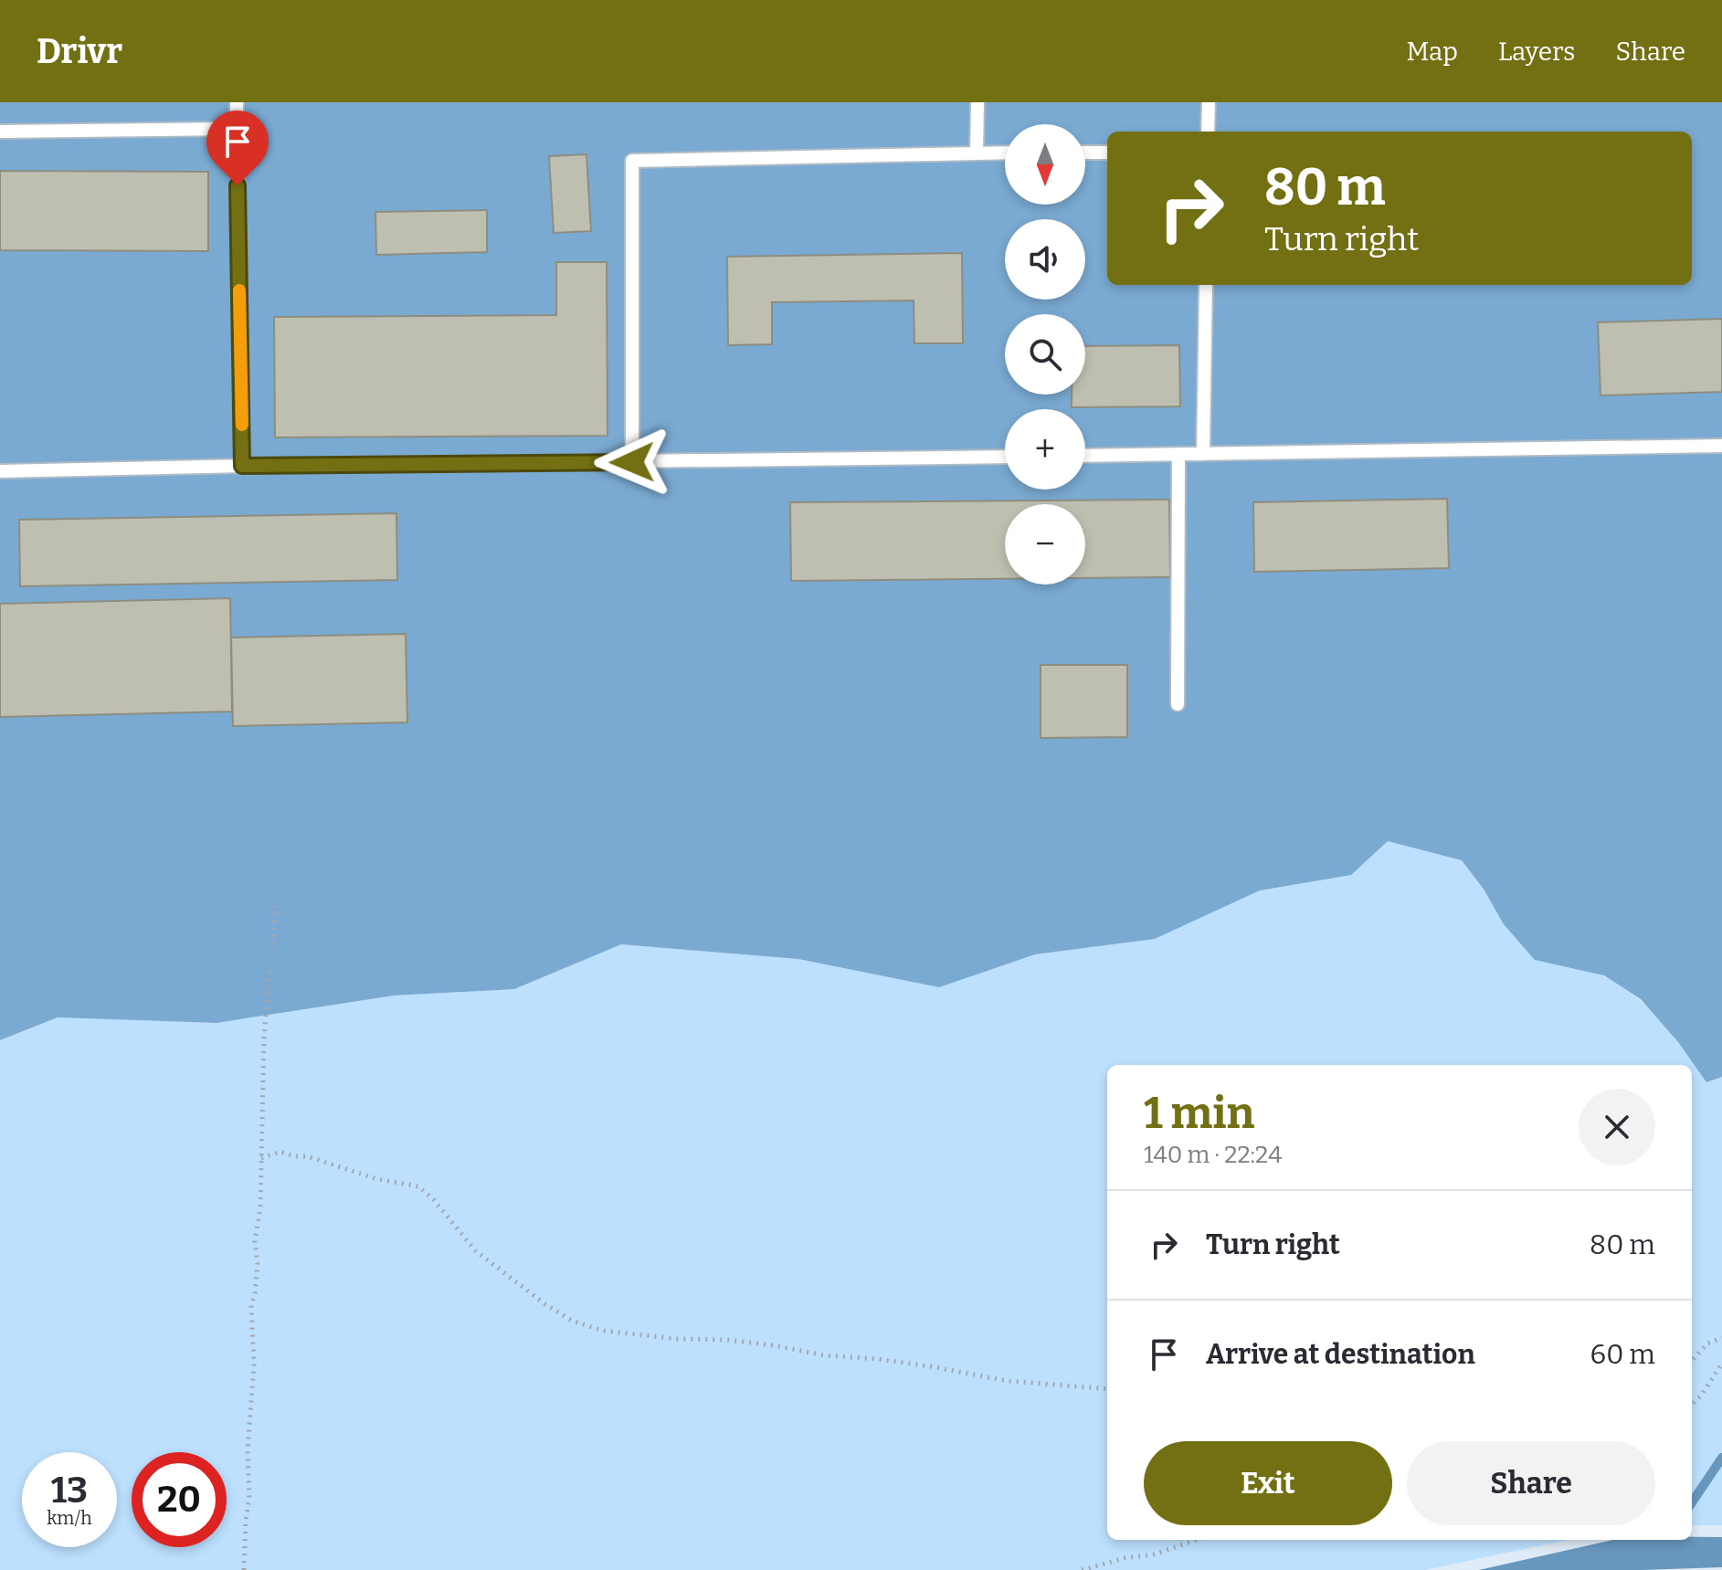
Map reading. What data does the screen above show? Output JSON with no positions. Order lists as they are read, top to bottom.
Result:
{
  "north": "bottom",
  "page": {
    "header": "Drivr",
    "nav": ["Map", "Layers", "Share"],
    "map_buttons": ["+", "−"],
    "turn": ["80 m", "Turn right"],
    "heading": ["1 min", "140 m · 22:24"],
    "list": [
      {
        "name": "Turn right",
        "value": "80 m"
      },
      {
        "name": "Arrive at destination",
        "value": "60 m"
      }
    ],
    "buttons": ["Exit", "Share"],
    "speed": "13 km/h",
    "limit": "20"
  }
}
